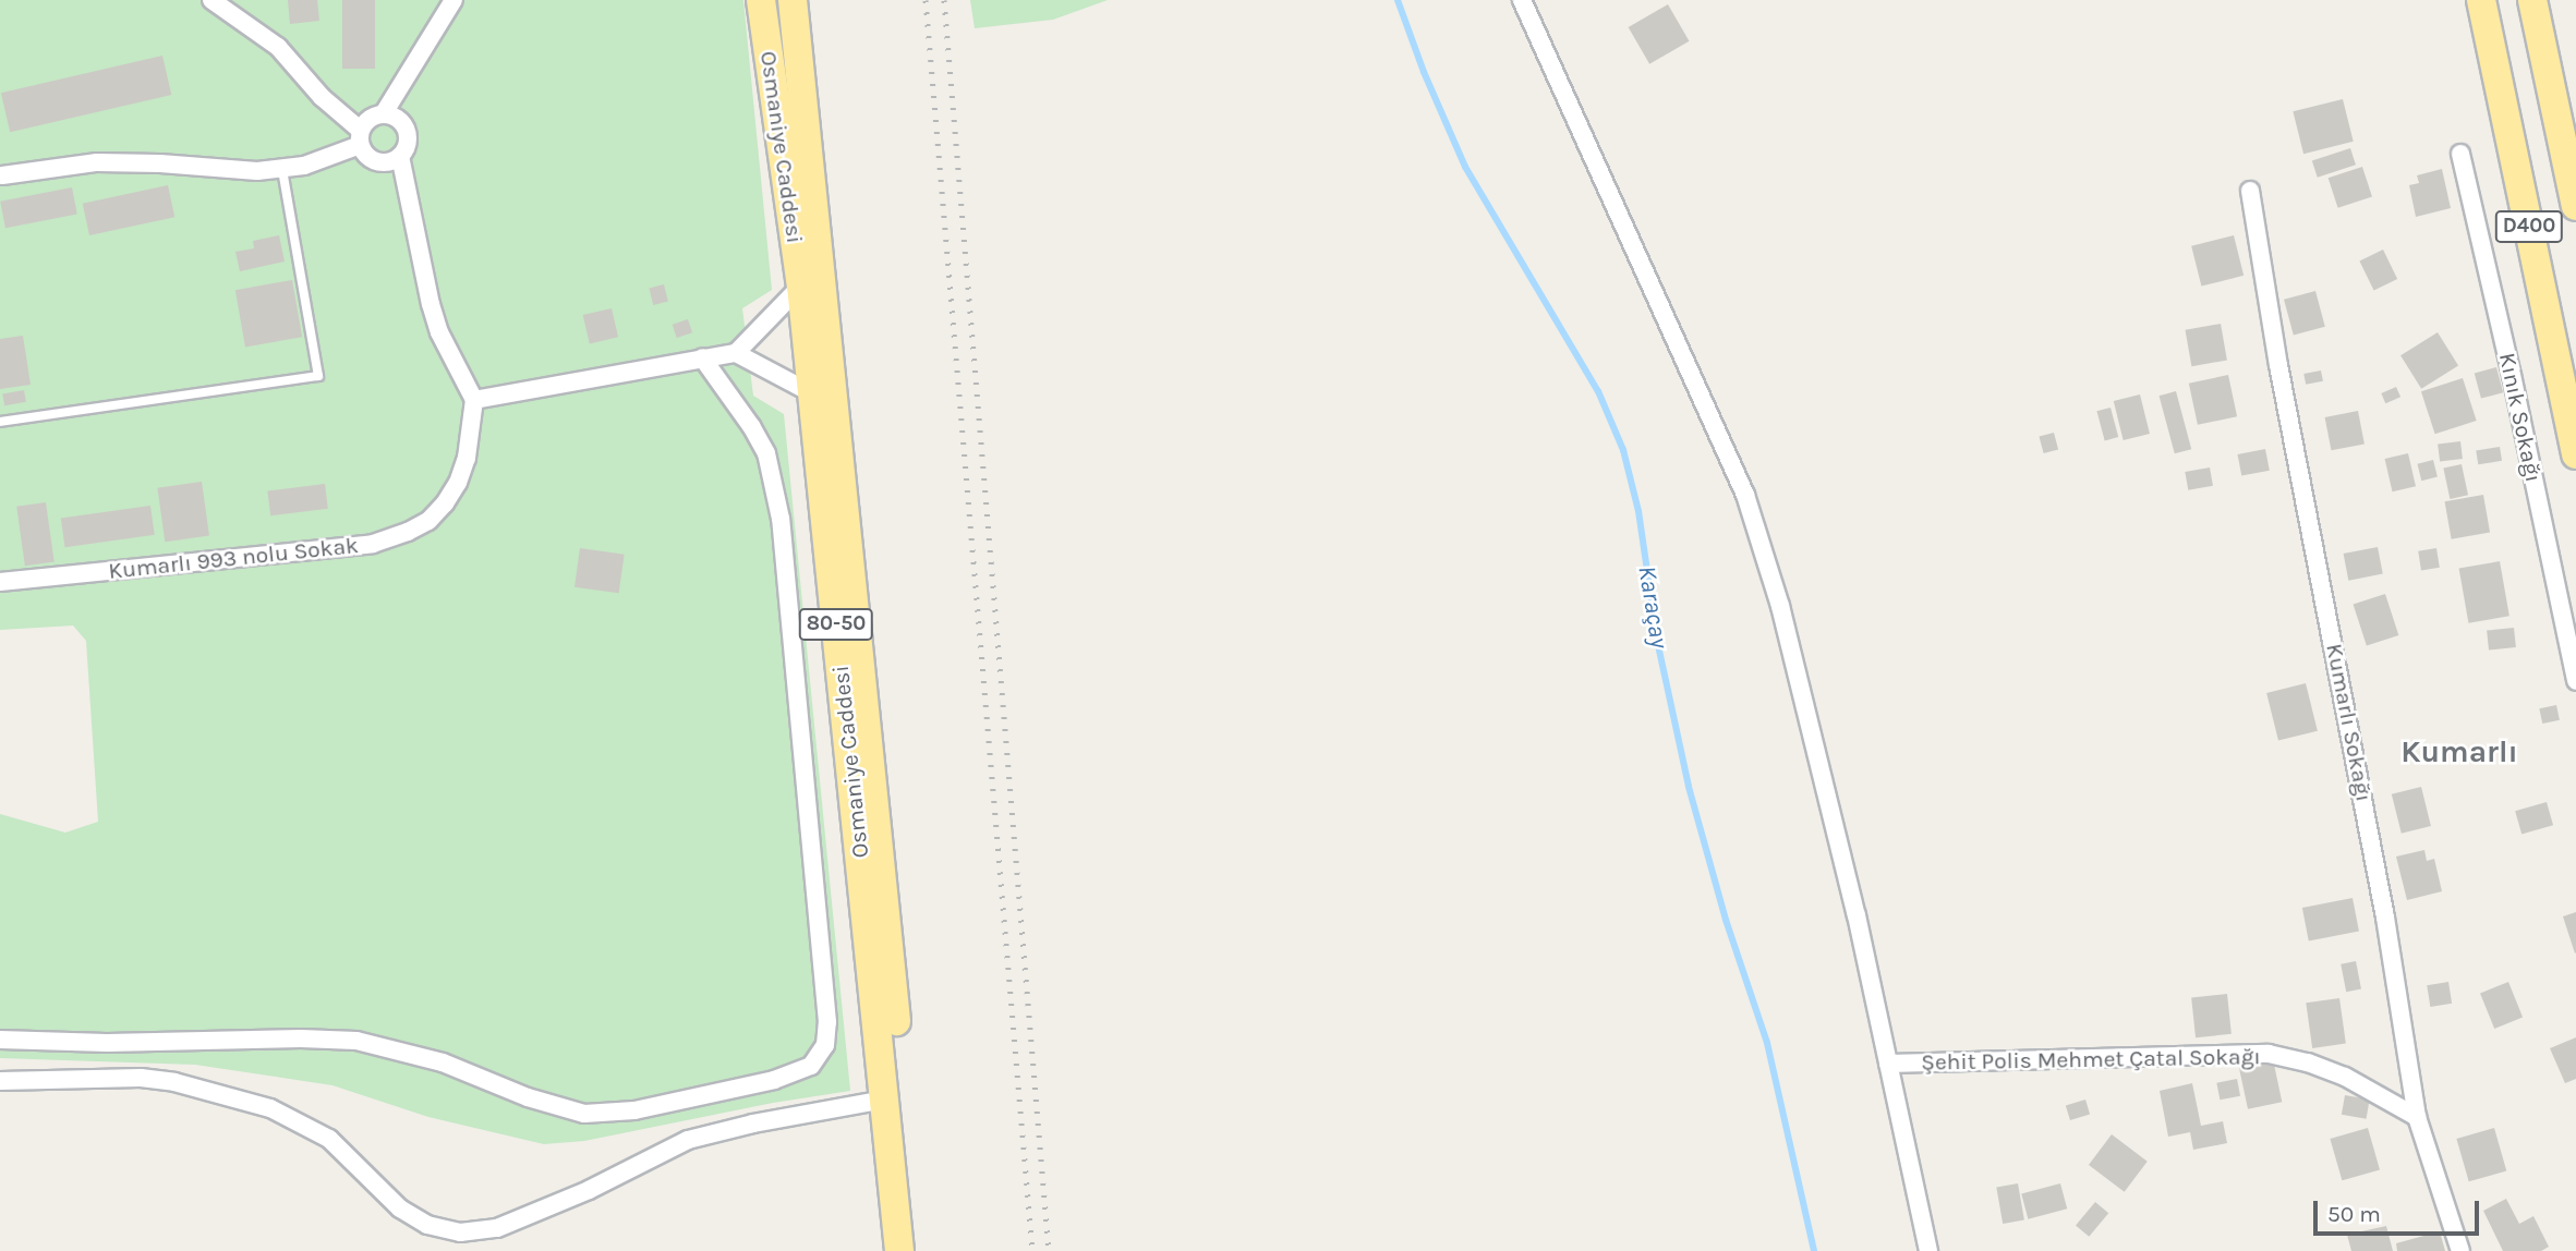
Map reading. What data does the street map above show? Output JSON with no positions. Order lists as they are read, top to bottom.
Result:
{
  "streets": {
    "highway": ["Osmaniye Caddesi", "D400", "80-50"],
    "street": [
      "Kınık Sokağı",
      "Kumarlı 993 nolu Sokak",
      "Kumarlı Sokağı",
      "Şehit Polis Mehmet Çatal Sokağı"
    ]
  },
  "crossings": [
    ["Kumarlı Sokağı", "Şehit Polis Mehmet Çatal Sokağı"]
  ],
  "districts": ["Kumarlı"],
  "water": ["Karaçay"],
  "scale_bar": "50 m"
}
